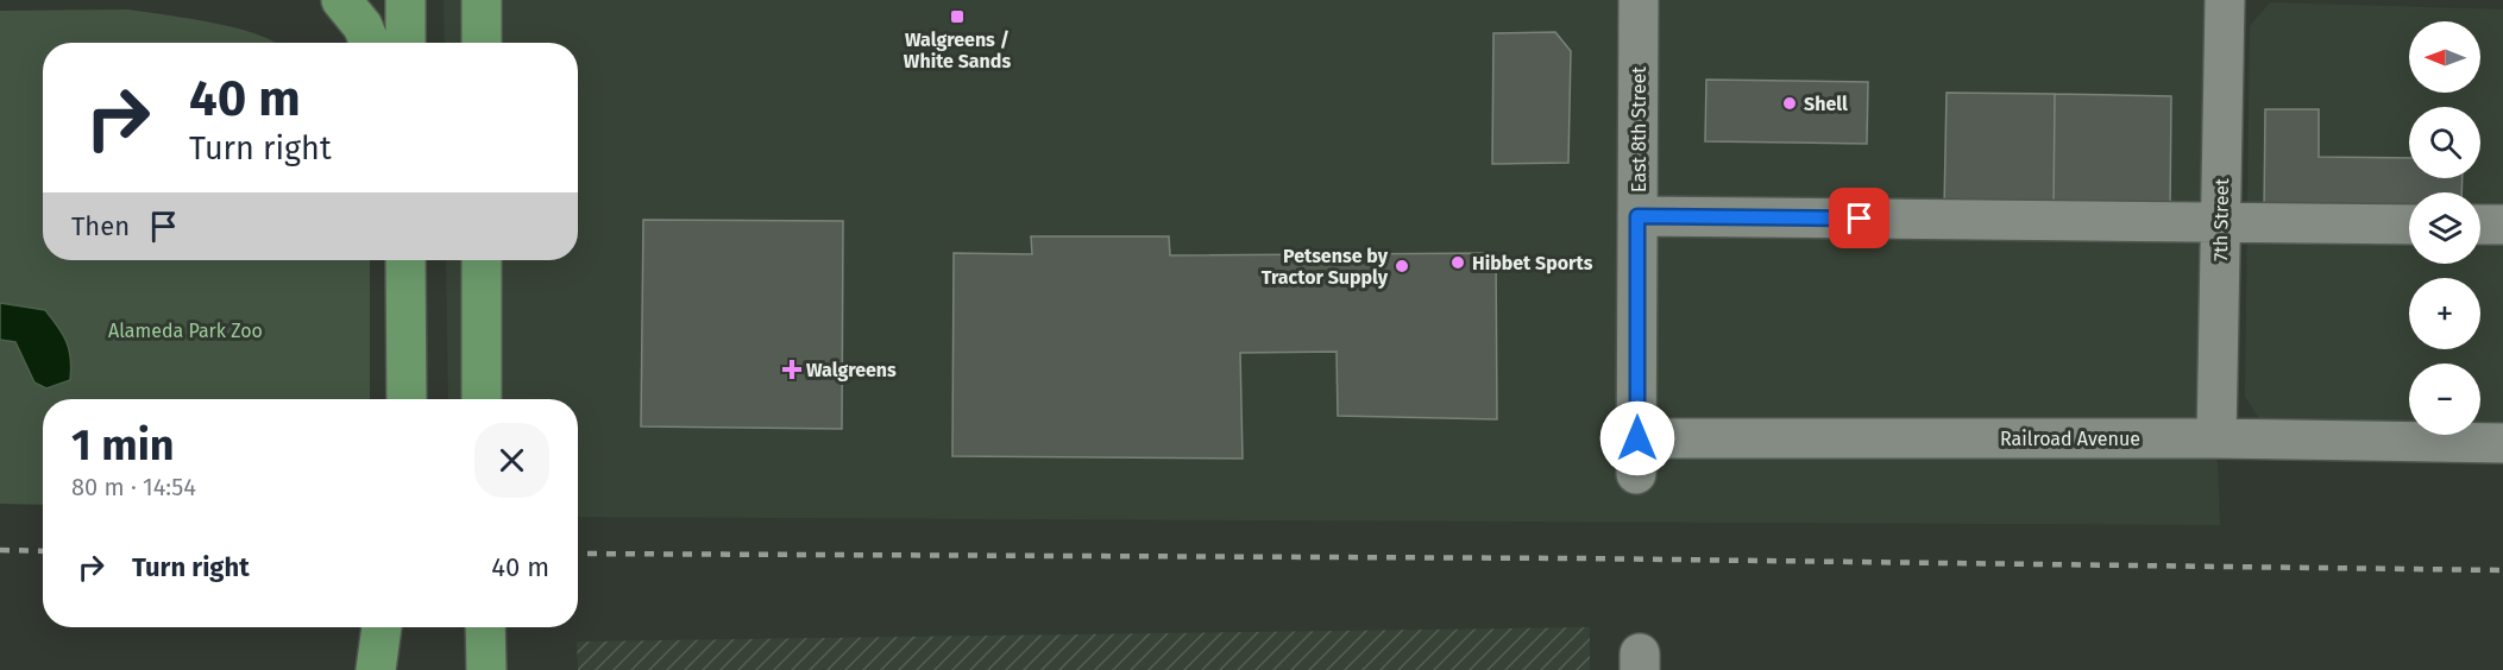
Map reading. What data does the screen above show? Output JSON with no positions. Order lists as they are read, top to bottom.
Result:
{
  "streets": {
    "street": ["East 8th Street", "7th Street", "Railroad Avenue"]
  },
  "crossings": [
    ["East 8th Street", "Railroad Avenue"],
    ["7th Street", "Railroad Avenue"]
  ],
  "parks": ["Alameda Park Zoo"],
  "places": {
    "transit": ["Walgreens / White Sands"],
    "other": ["Shell", "Hibbet Sports", "Petsense by Tractor Supply"],
    "health": ["Walgreens"]
  },
  "north": "left",
  "page": {
    "map_buttons": ["+", "−"],
    "turn": ["40 m", "Turn right"],
    "then": "Then",
    "heading": ["1 min", "80 m · 14:54"],
    "list": [
      {
        "name": "Turn right",
        "value": "40 m"
      }
    ]
  }
}
